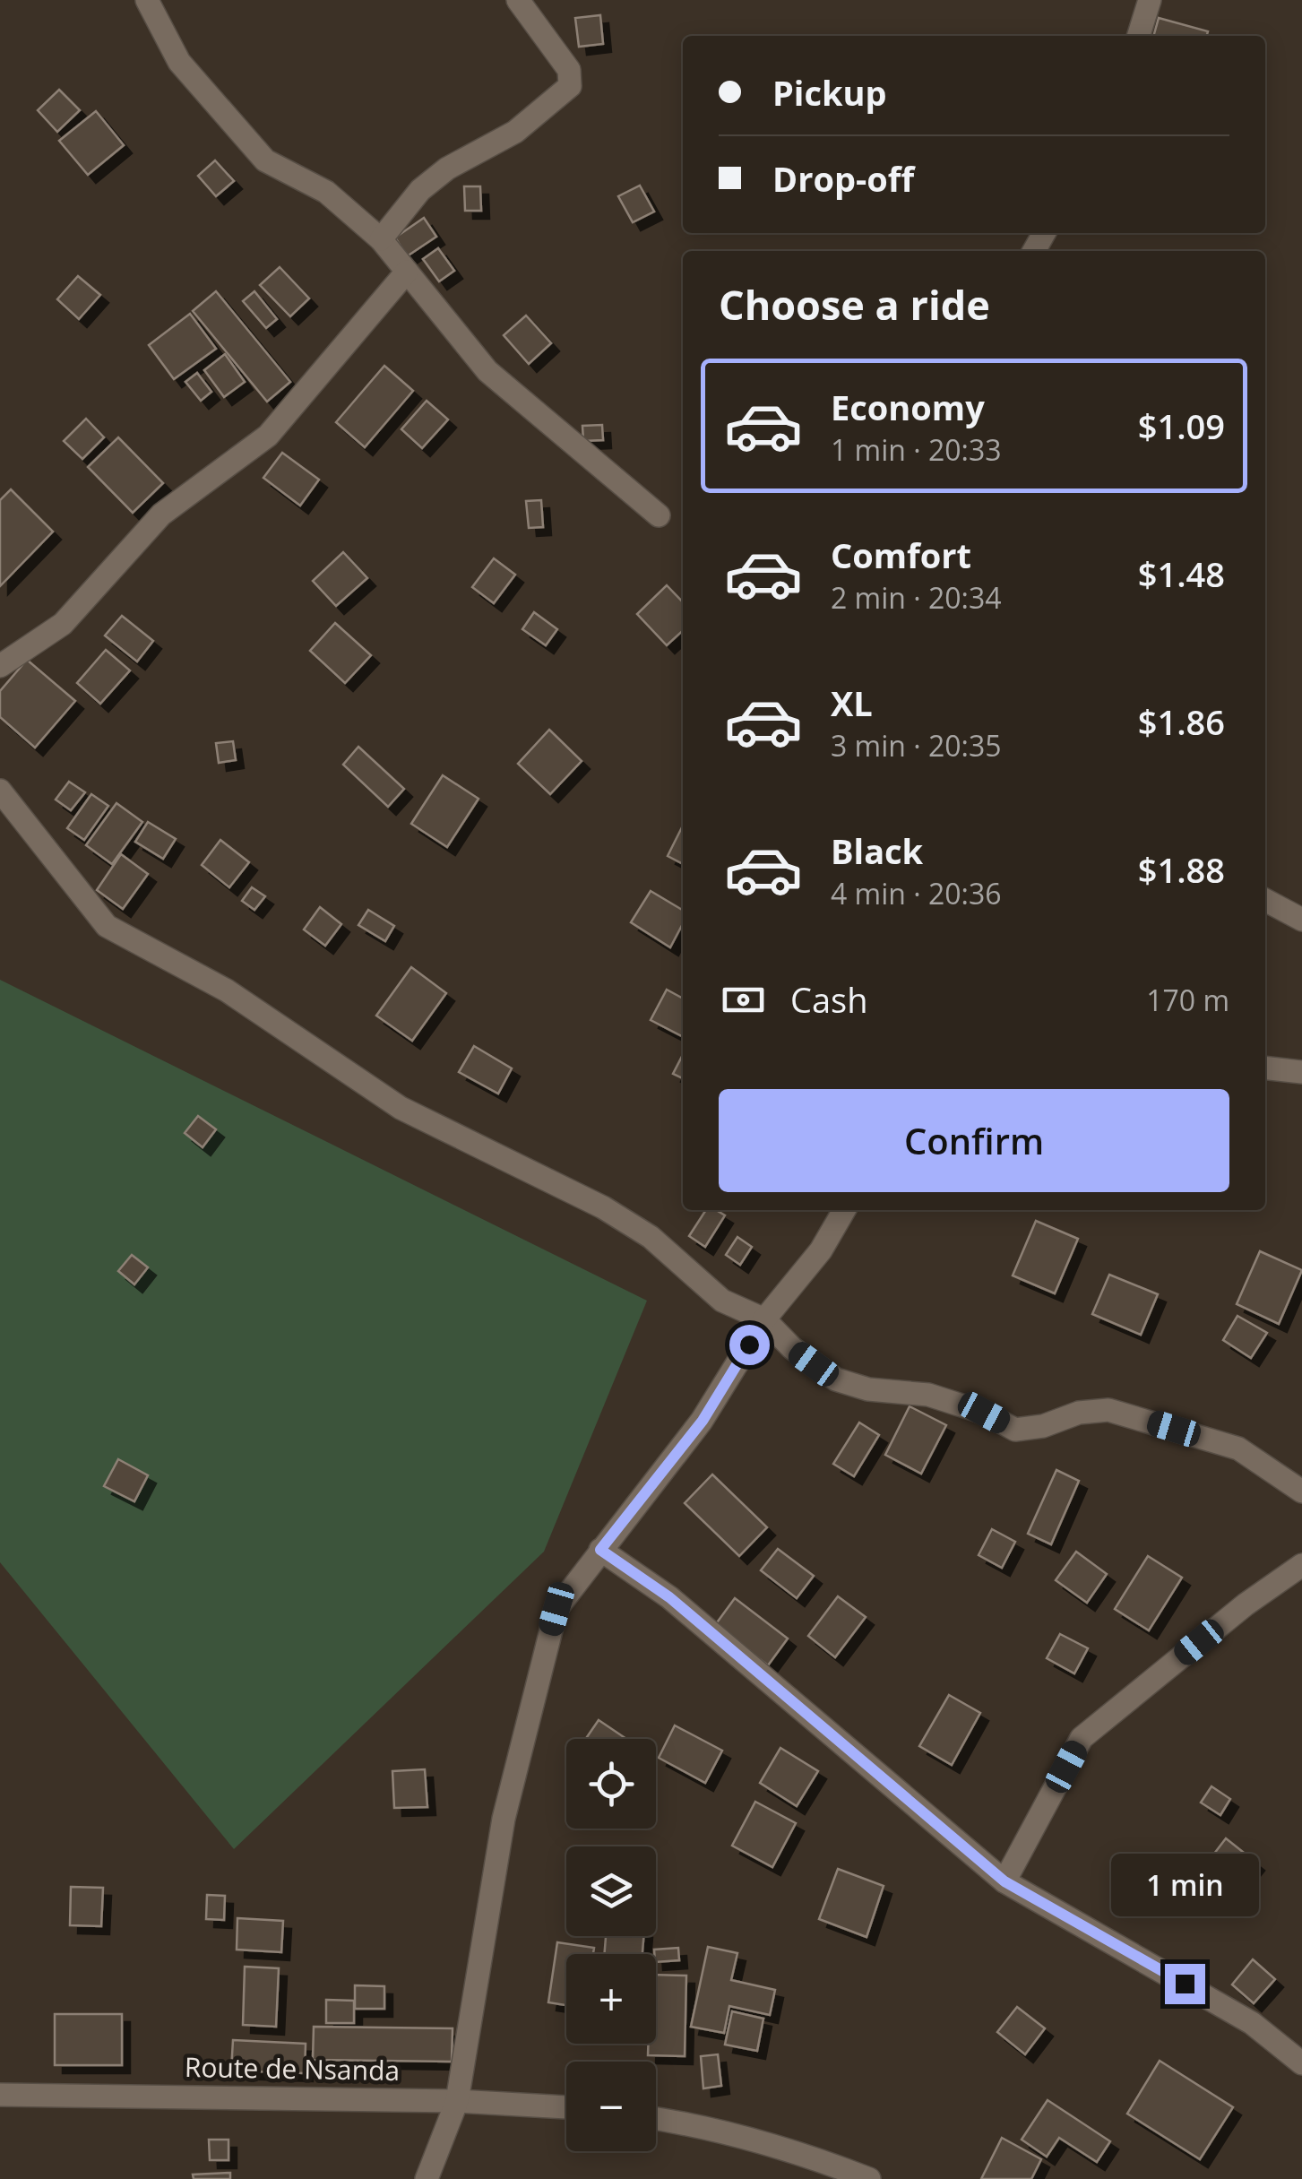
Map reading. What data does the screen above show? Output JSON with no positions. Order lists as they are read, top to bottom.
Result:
{
  "streets": {
    "street": ["Route de Nsanda"]
  },
  "page": {
    "banner": ["Pickup", "Drop-off"],
    "heading": "Choose a ride",
    "list": [
      {
        "name": "Economy",
        "note": "1 min · 20:33",
        "value": "$1.09"
      },
      {
        "name": "Comfort",
        "note": "2 min · 20:34",
        "value": "$1.48"
      },
      {
        "name": "XL",
        "note": "3 min · 20:35",
        "value": "$1.86"
      },
      {
        "name": "Black",
        "note": "4 min · 20:36",
        "value": "$1.88"
      }
    ],
    "pay": ["Cash", "170 m"],
    "buttons": "Confirm",
    "map_buttons": ["+", "−"],
    "bubble": "1 min"
  }
}
